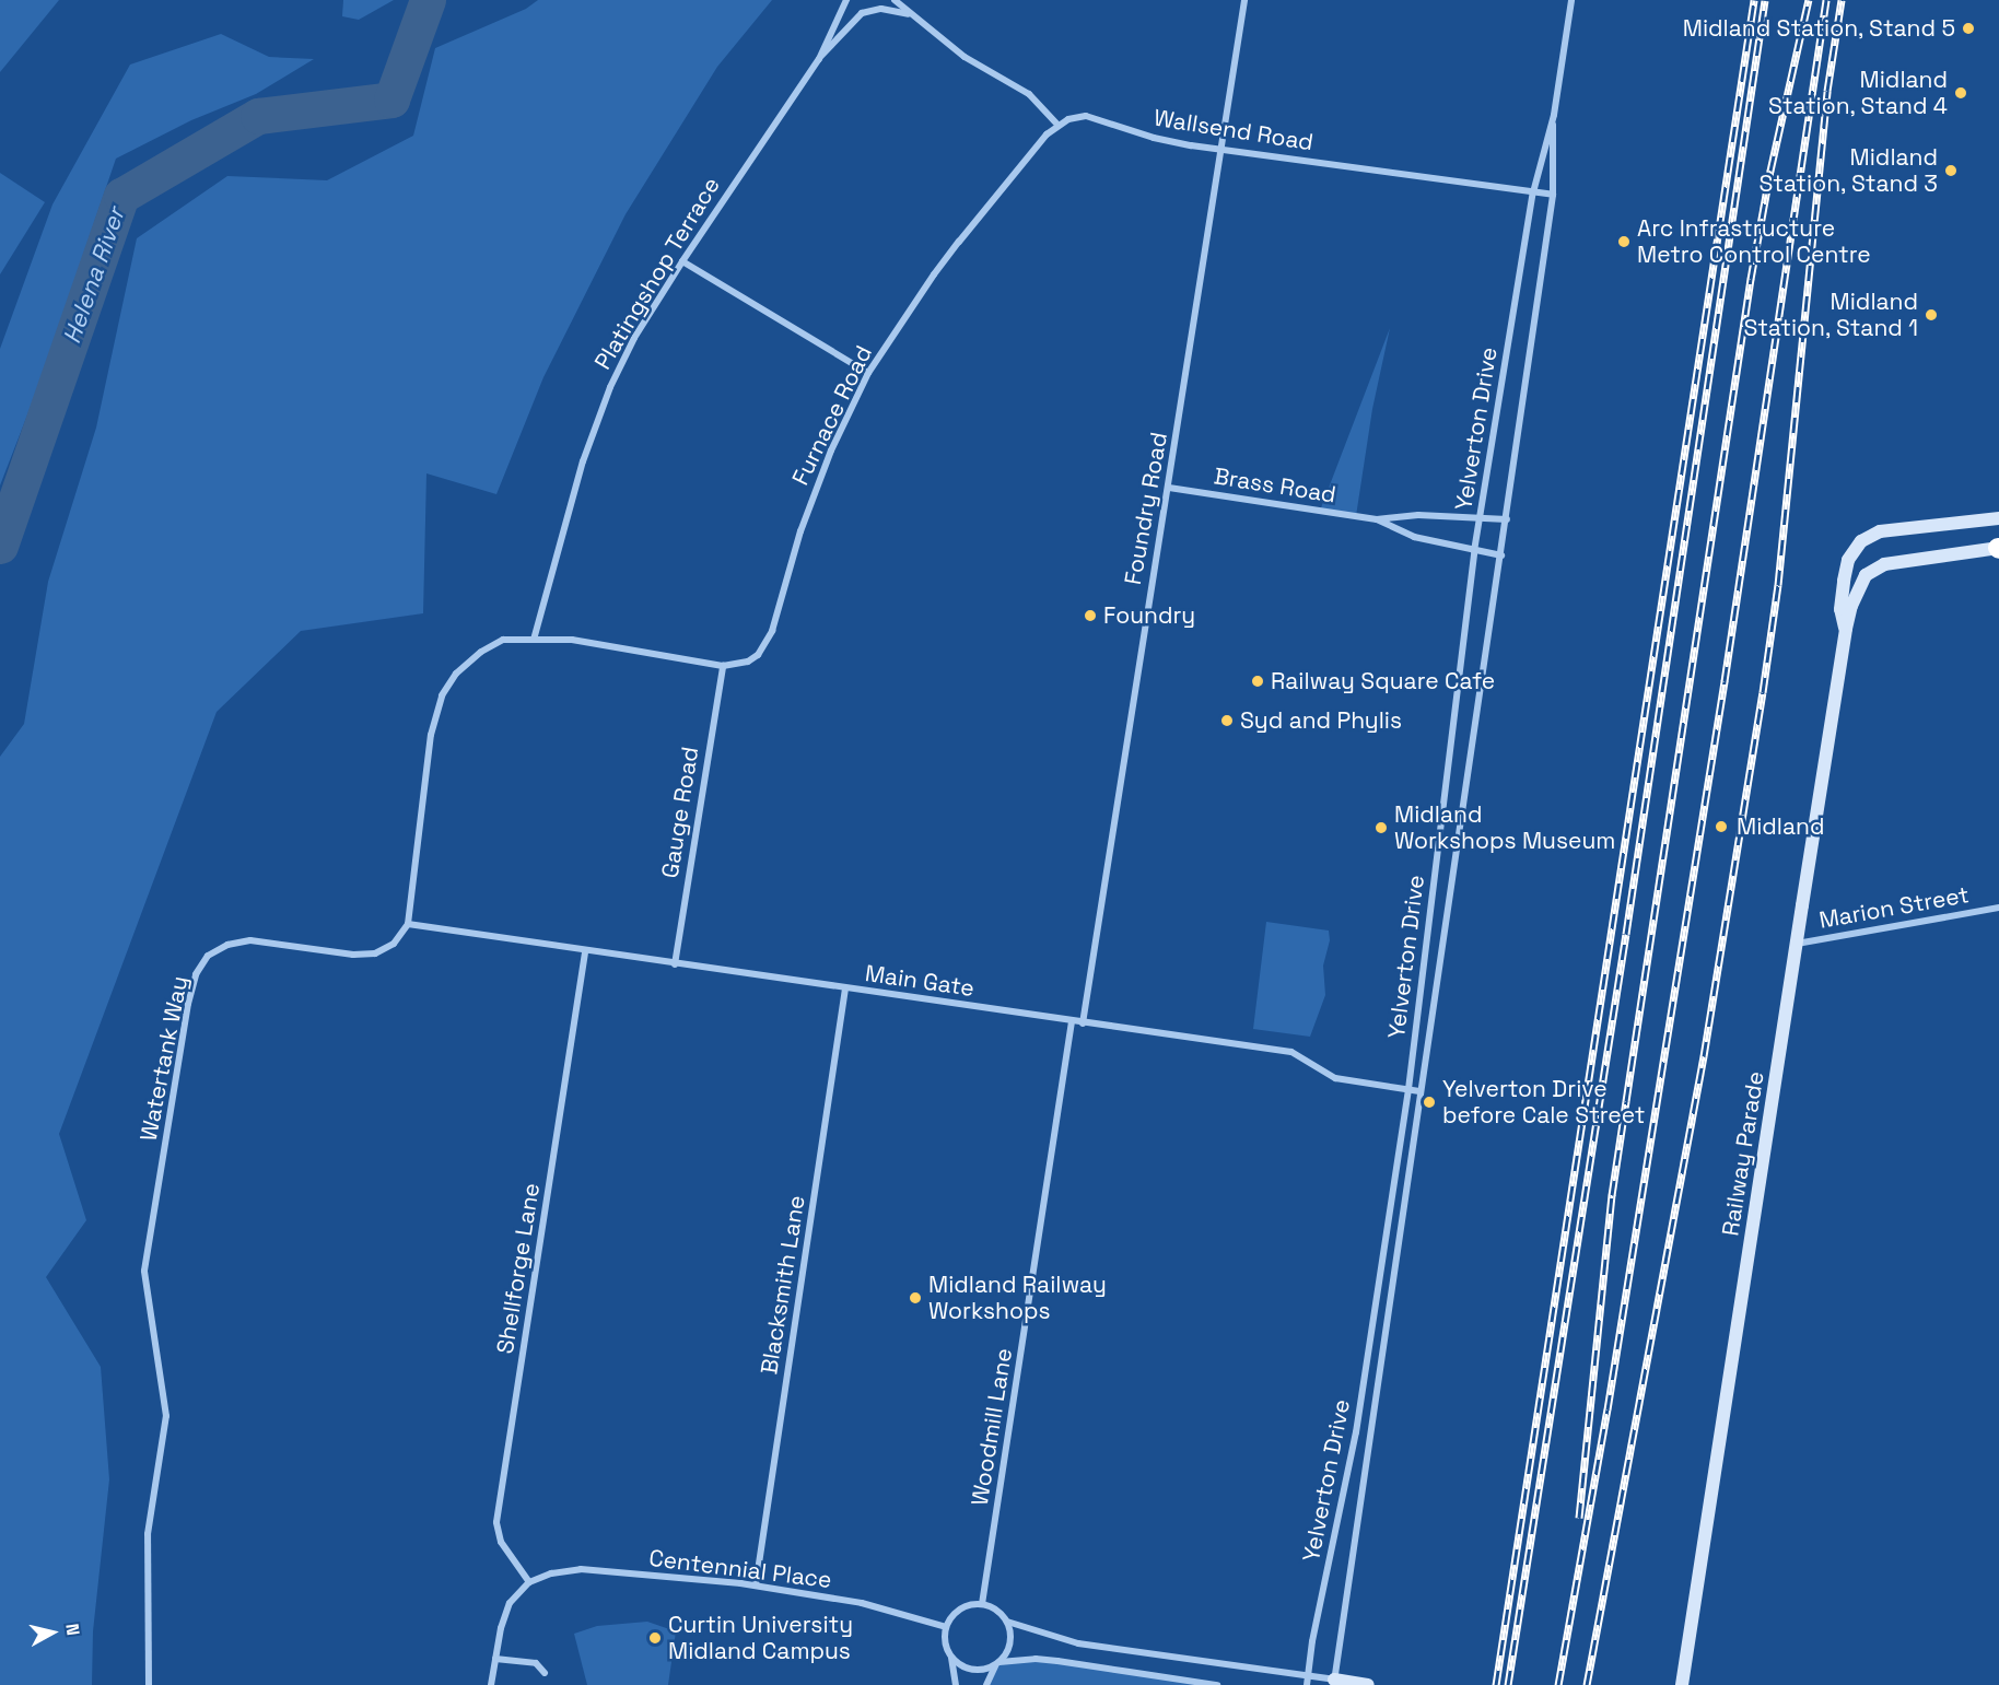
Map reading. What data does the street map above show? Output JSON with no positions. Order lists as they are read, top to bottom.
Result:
{
  "streets": {
    "street": [
      "Wallsend Road",
      "Platingshop Terrace",
      "Furnace Road",
      "Yelverton Drive",
      "Brass Road",
      "Foundry Road",
      "Gauge Road",
      "Marion Street",
      "Main Gate",
      "Watertank Way",
      "Railway Parade",
      "Shellforge Lane",
      "Blacksmith Lane",
      "Woodmill Lane",
      "Centennial Place"
    ]
  },
  "crossings": [
    ["Wallsend Road", "Furnace Road"],
    ["Wallsend Road", "Yelverton Drive"],
    ["Wallsend Road", "Foundry Road"],
    ["Furnace Road", "Gauge Road"],
    ["Yelverton Drive", "Brass Road"],
    ["Yelverton Drive", "Main Gate"],
    ["Brass Road", "Foundry Road"],
    ["Foundry Road", "Main Gate"],
    ["Gauge Road", "Main Gate"],
    ["Marion Street", "Railway Parade"],
    ["Main Gate", "Watertank Way"],
    ["Main Gate", "Shellforge Lane"],
    ["Main Gate", "Blacksmith Lane"],
    ["Main Gate", "Woodmill Lane"],
    ["Shellforge Lane", "Centennial Place"],
    ["Blacksmith Lane", "Centennial Place"],
    ["Woodmill Lane", "Centennial Place"]
  ],
  "water": ["Helena River"],
  "places": [
    "Midland Station, Stand 5",
    "Midland Station, Stand 4",
    "Midland Station, Stand 3",
    "Arc Infrastructure Metro Control Centre",
    "Midland Station, Stand 1",
    "Foundry",
    "Railway Square Cafe",
    "Syd and Phylis",
    "Midland",
    "Midland Workshops Museum",
    "Yelverton Drive before Cale Street",
    "Midland Railway Workshops",
    "Curtin University Midland Campus"
  ],
  "north": "right"
}
